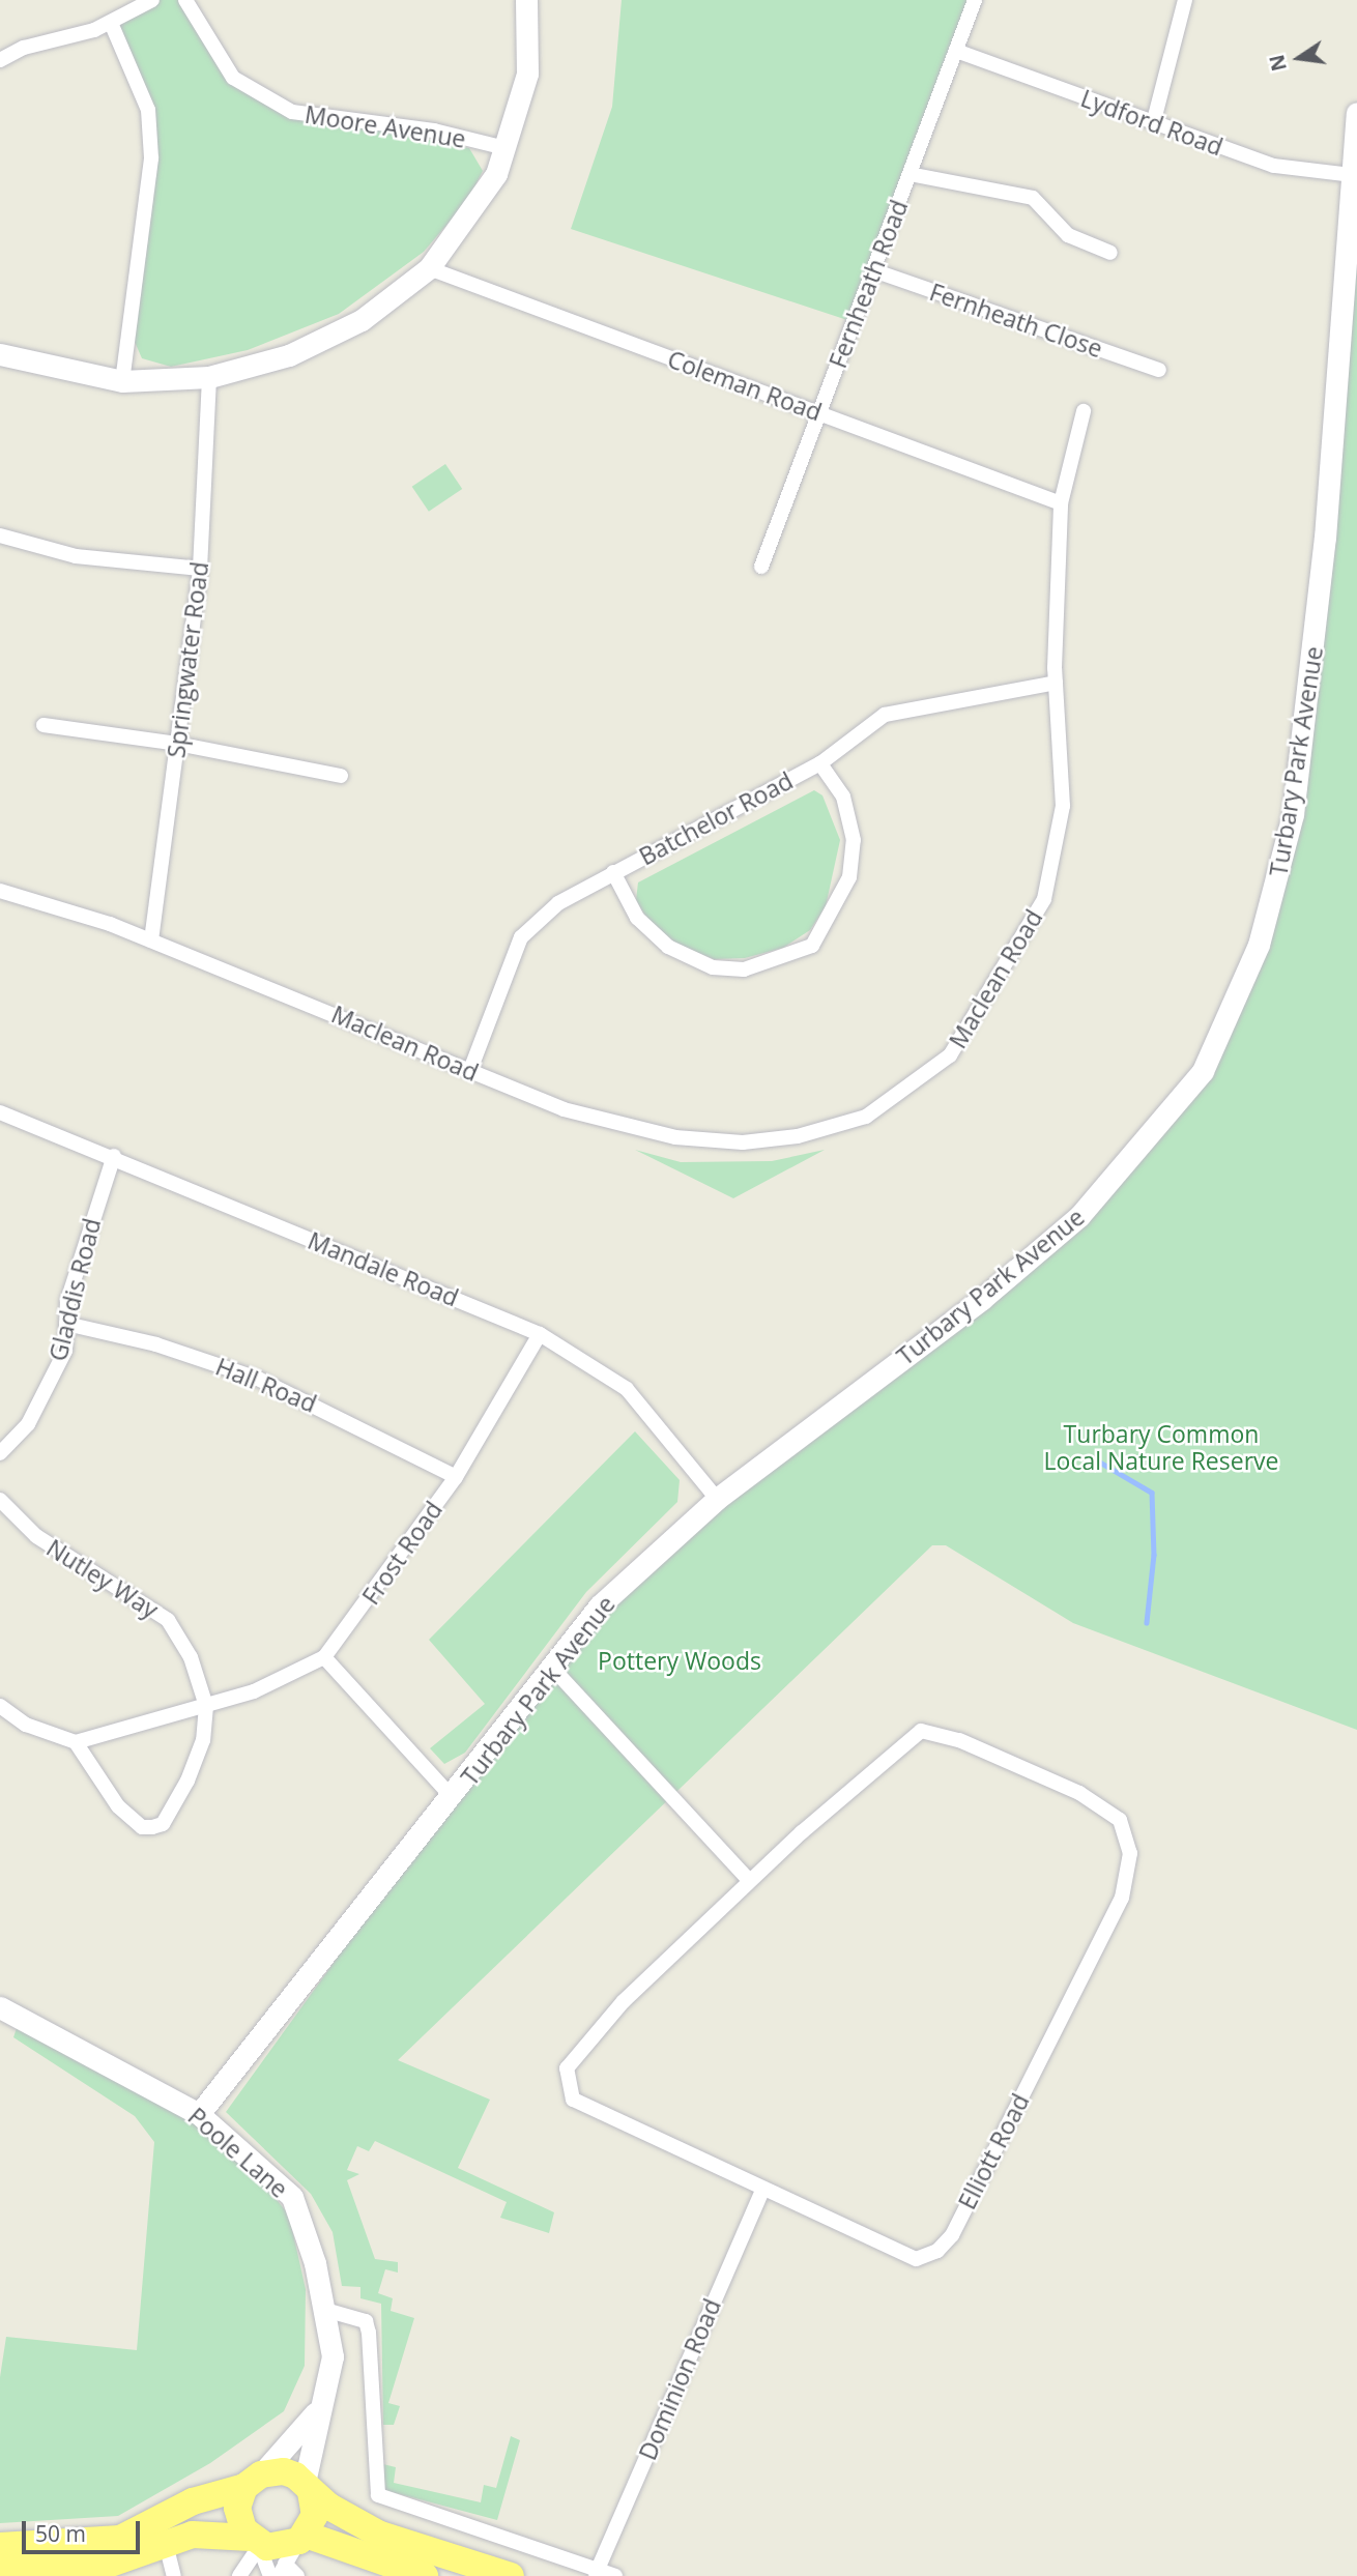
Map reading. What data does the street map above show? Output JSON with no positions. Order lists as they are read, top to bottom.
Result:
{
  "streets": {
    "street": [
      "Lydford Road",
      "Moore Avenue",
      "Fernheath Road",
      "Fernheath Close",
      "Coleman Road",
      "Springwater Road",
      "Turbary Park Avenue",
      "Batchelor Road",
      "Maclean Road",
      "Mandale Road",
      "Gladdis Road",
      "Hall Road",
      "Frost Road",
      "Nutley Way",
      "Elliott Road",
      "Poole Lane",
      "Dominion Road"
    ]
  },
  "crossings": [
    ["Lydford Road", "Fernheath Road"],
    ["Lydford Road", "Turbary Park Avenue"],
    ["Fernheath Road", "Fernheath Close"],
    ["Fernheath Road", "Coleman Road"],
    ["Coleman Road", "Maclean Road"],
    ["Springwater Road", "Maclean Road"],
    ["Turbary Park Avenue", "Mandale Road"],
    ["Turbary Park Avenue", "Poole Lane"],
    ["Batchelor Road", "Maclean Road"],
    ["Mandale Road", "Gladdis Road"],
    ["Mandale Road", "Frost Road"],
    ["Gladdis Road", "Hall Road"],
    ["Hall Road", "Frost Road"],
    ["Frost Road", "Nutley Way"],
    ["Elliott Road", "Dominion Road"]
  ],
  "parks": ["Turbary Common Local Nature Reserve", "Pottery Woods"],
  "scale_bar": "50 m",
  "north": "left"
}
